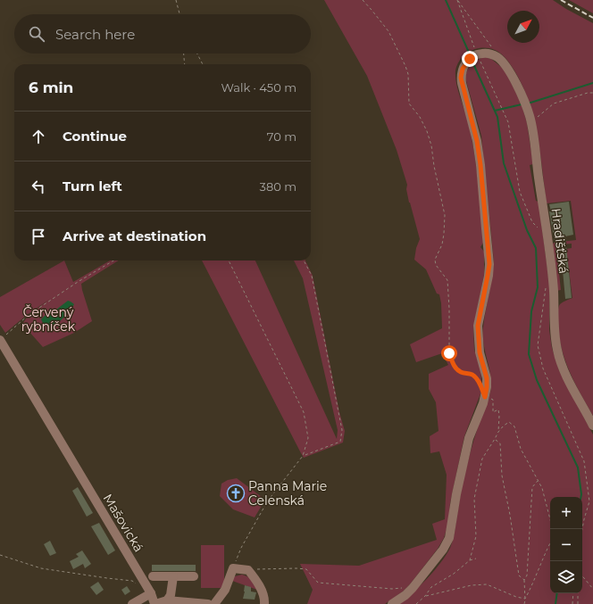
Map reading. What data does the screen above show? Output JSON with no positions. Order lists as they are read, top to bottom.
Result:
{
  "streets": {
    "street": ["Hradišťská", "Mašovická"]
  },
  "parks": ["Červený rybníček"],
  "places": {
    "church": ["Panna Marie Celenská"]
  },
  "north": "top right",
  "page": {
    "search": "Search here",
    "heading": ["6 min", "Walk · 450 m"],
    "list": [
      ["Continue", "70 m"],
      ["Turn left", "380 m"],
      "Arrive at destination"
    ],
    "map_buttons": ["+", "−"]
  }
}
